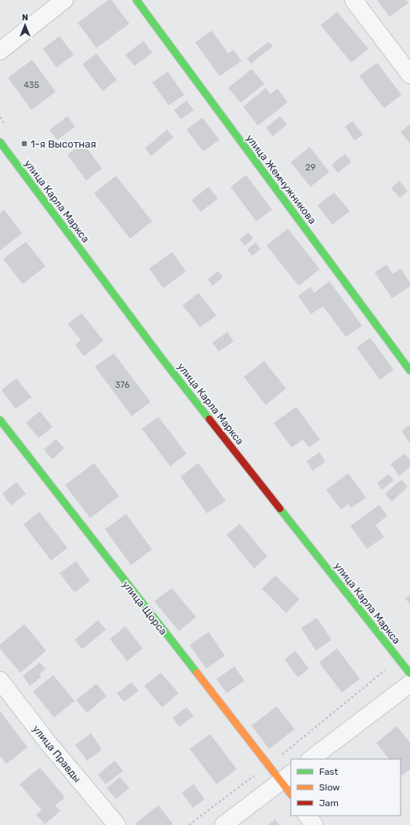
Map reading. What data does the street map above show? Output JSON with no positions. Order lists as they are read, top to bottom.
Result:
{
  "streets": {
    "street": [
      "улица Жемчужникова",
      "улица Карла Маркса",
      "улица Щорса",
      "улица Правды"
    ]
  },
  "places": {
    "transit": ["1-я Высотная"]
  },
  "house_numbers": ["435", "29", "376"],
  "legend": ["Fast", "Slow", "Jam"],
  "north": "top"
}
